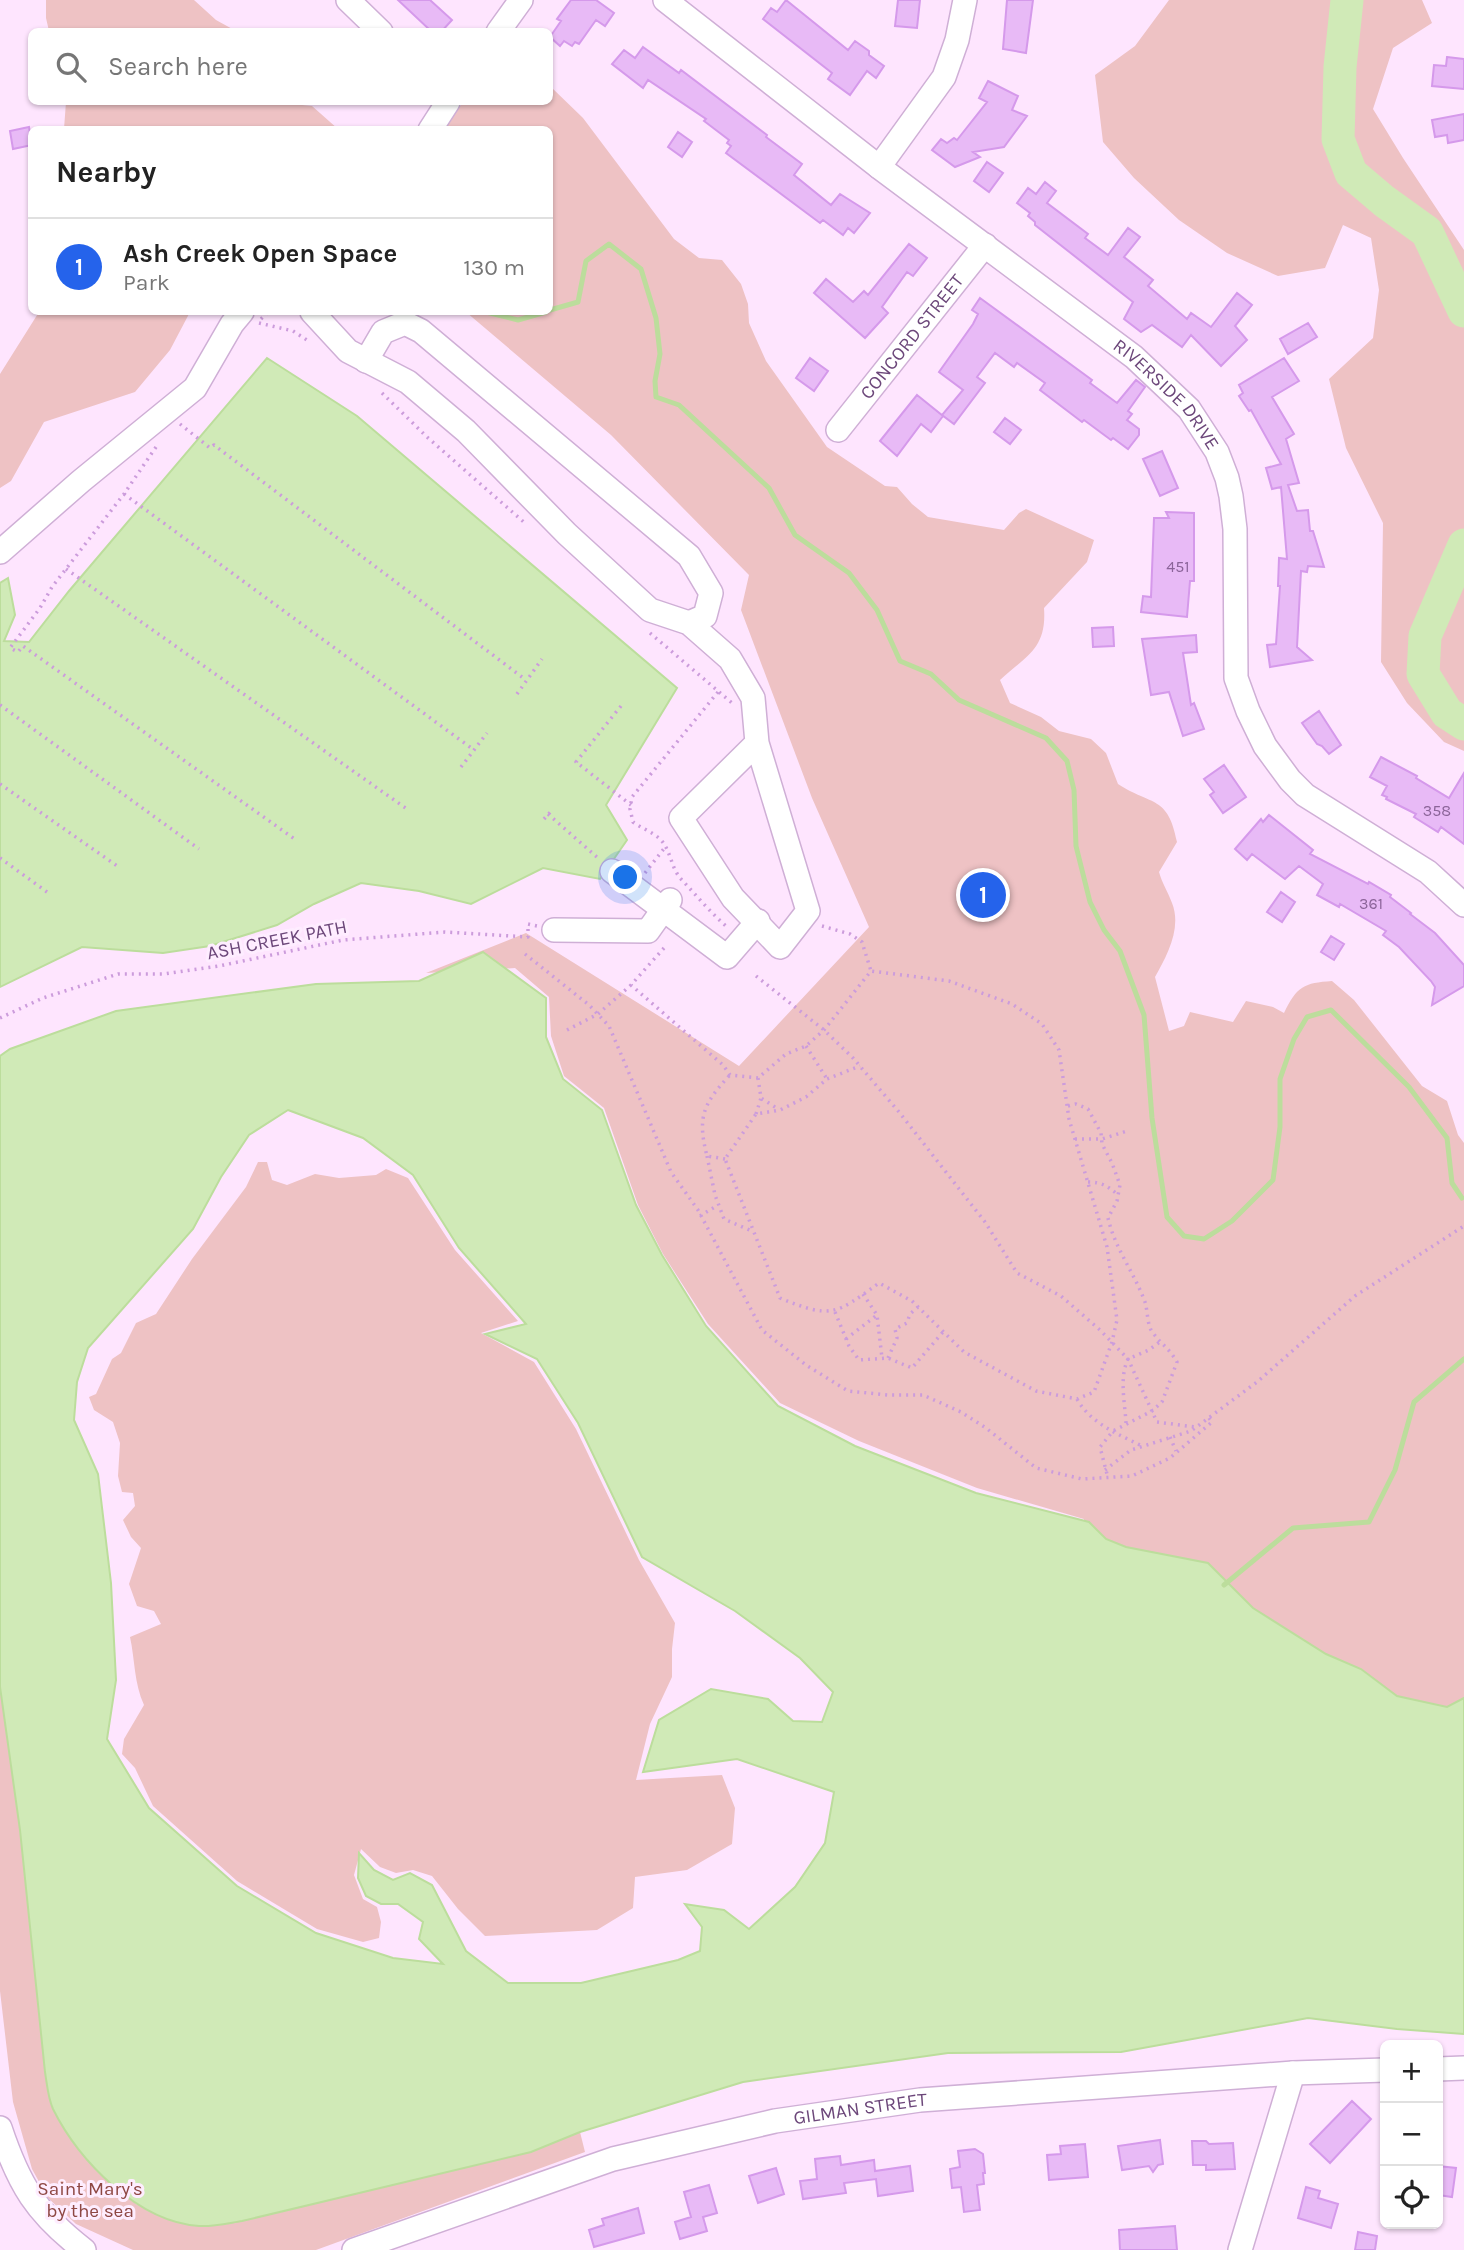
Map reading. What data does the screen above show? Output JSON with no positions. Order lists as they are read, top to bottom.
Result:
{
  "streets": {
    "street": ["CONCORD STREET", "RIVERSIDE DRIVE", "GILMAN STREET"],
    "path": ["ASH CREEK PATH"]
  },
  "crossings": [
    ["CONCORD STREET", "RIVERSIDE DRIVE"]
  ],
  "parks": ["Saint Mary's by the sea"],
  "house_numbers": ["451", "358", "361"],
  "page": {
    "search": "Search here",
    "heading": "Nearby",
    "list": [
      {
        "mark": "1",
        "name": "Ash Creek Open Space",
        "note": "Park",
        "value": "130 m"
      }
    ],
    "pins": "1",
    "map_buttons": ["+", "−"]
  }
}
